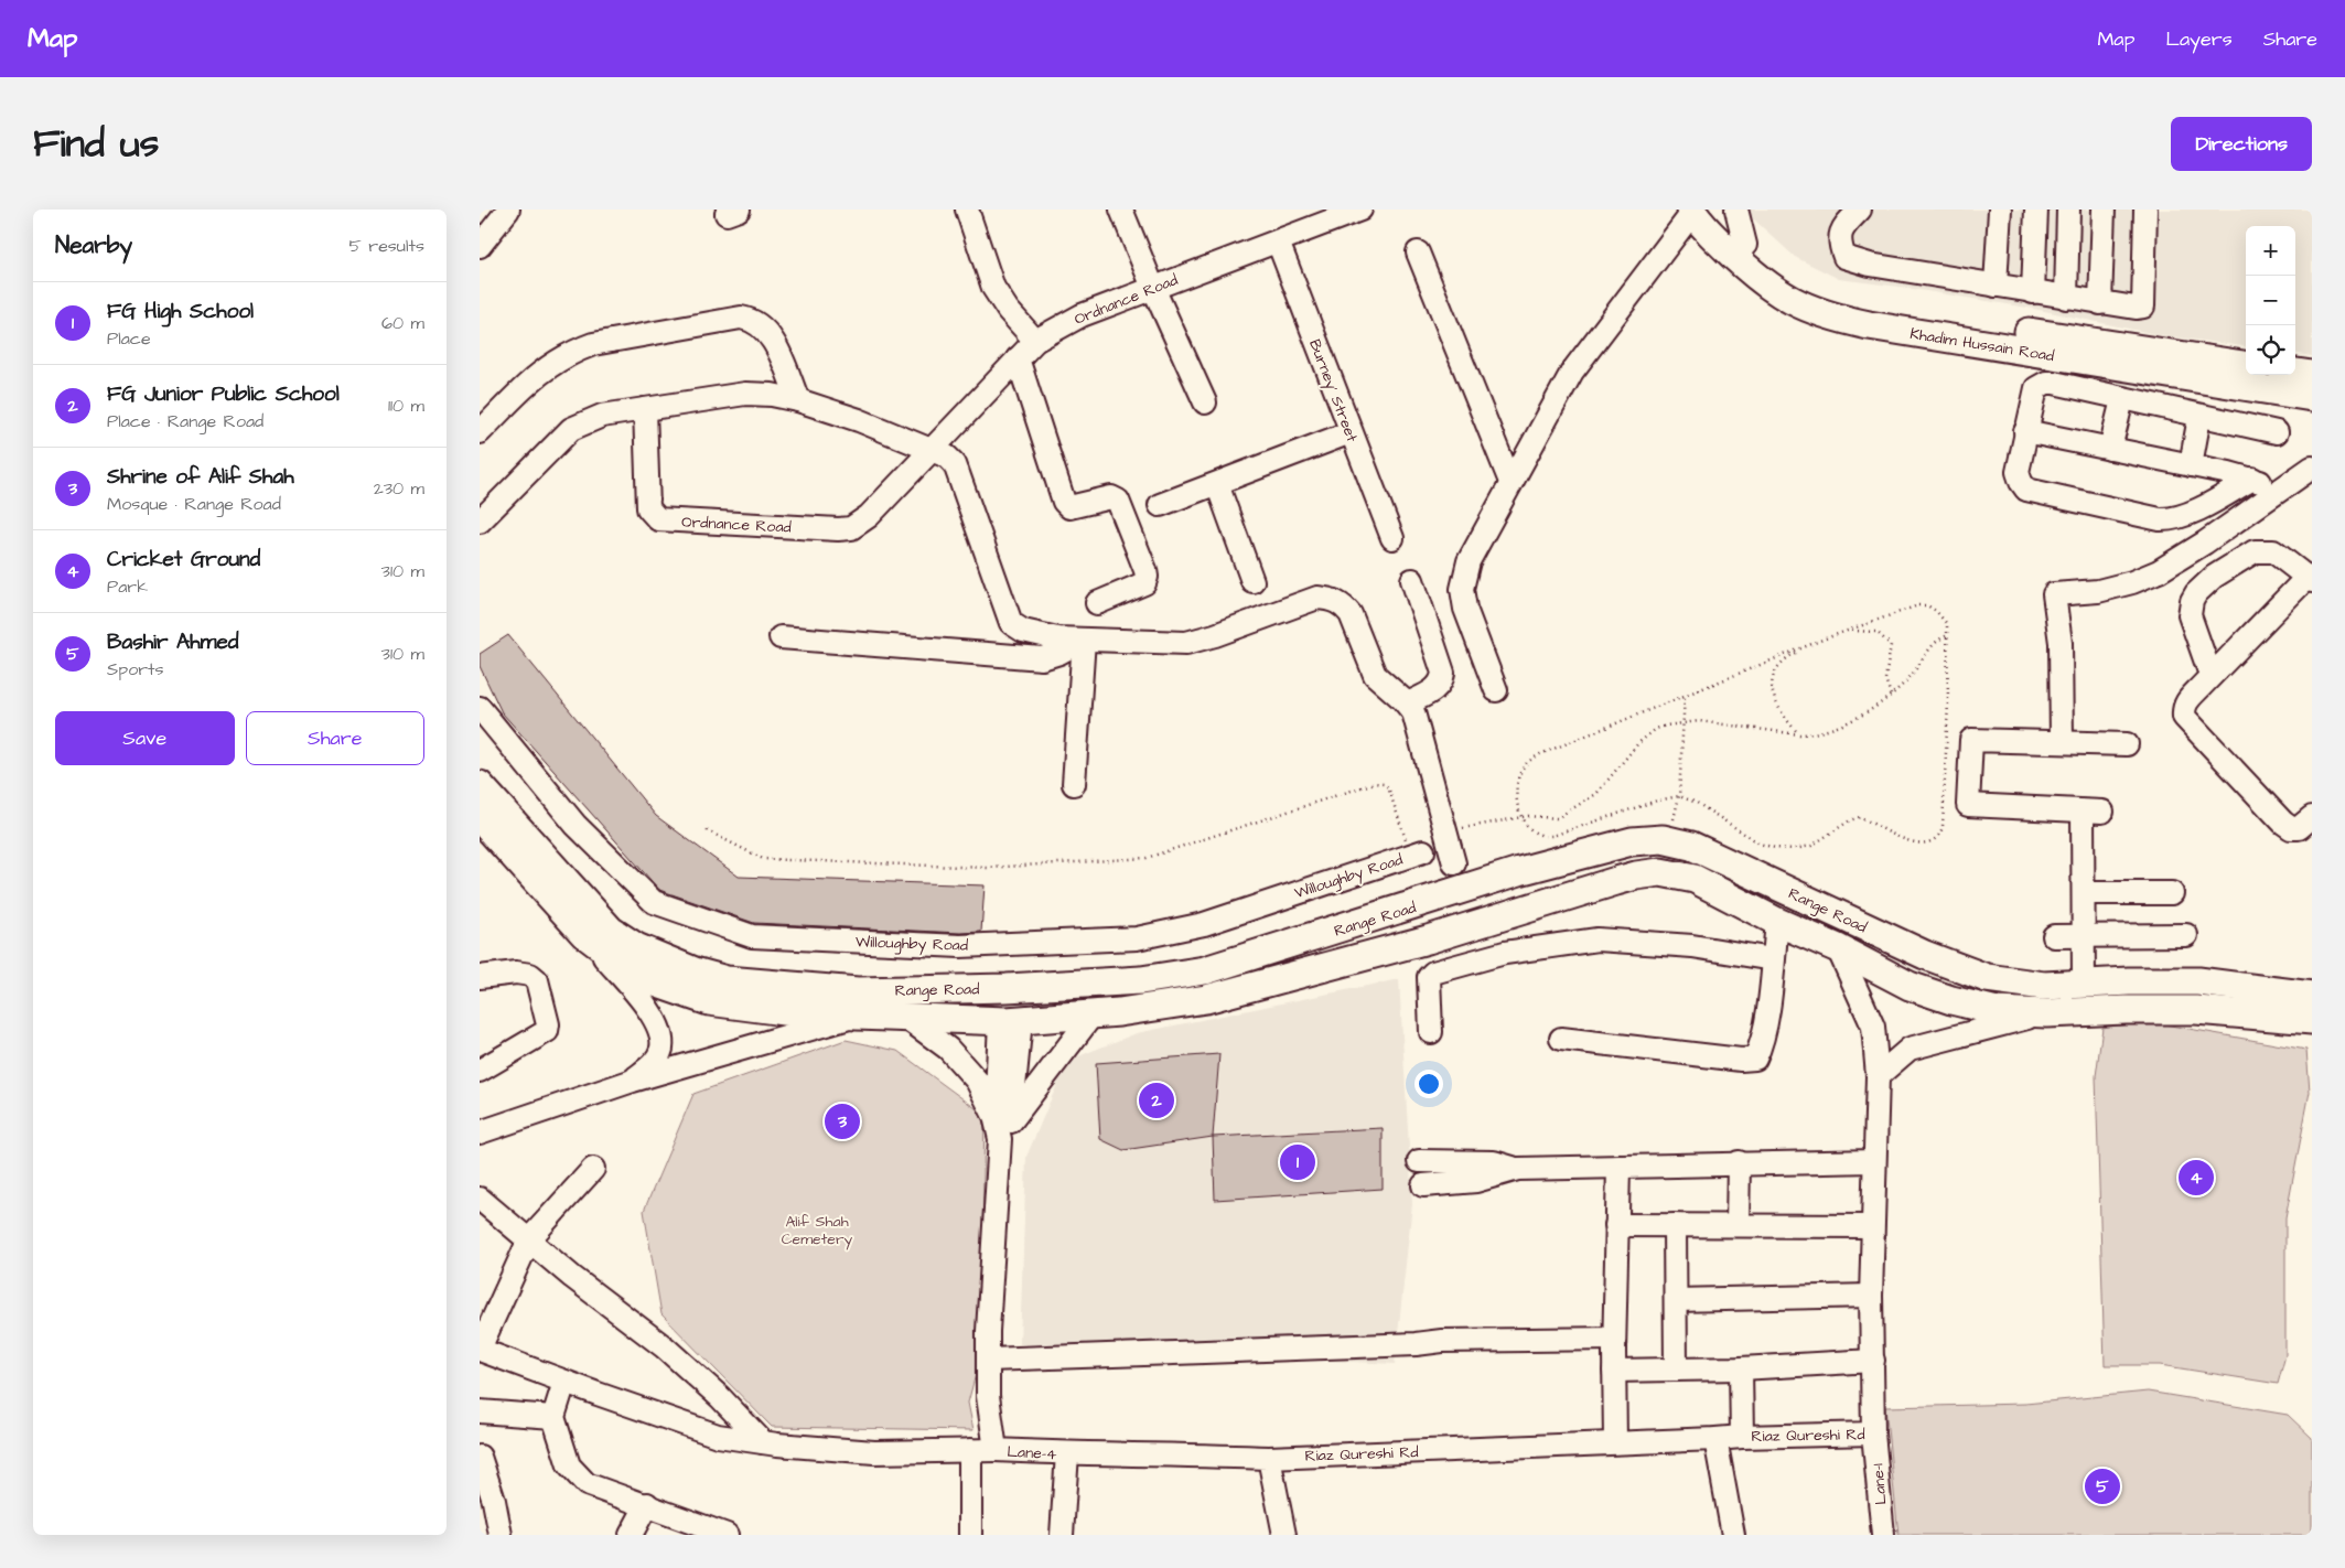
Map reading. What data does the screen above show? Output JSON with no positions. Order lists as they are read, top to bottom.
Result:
{
  "streets": {
    "main road": ["Khadim Hussain Road", "Range Road"],
    "street": [
      "Ordnance Road",
      "Burney' Street",
      "Willoughby Road",
      "Riaz Qureshi Rd",
      "Lane-4",
      "Lane-1"
    ]
  },
  "crossings": [
    ["Ordnance Road", "Burney' Street"],
    ["Range Road", "Lane-4"],
    ["Riaz Qureshi Rd", "Lane-4"],
    ["Riaz Qureshi Rd", "Lane-1"]
  ],
  "parks": ["Alif Shah Cemetery"],
  "page": {
    "header": "Map",
    "nav": ["Map", "Layers", "Share"],
    "title": "Find us",
    "buttons": [
      "Directions",
      ["Save", "Share"]
    ],
    "heading": ["Nearby", "5 results"],
    "map_buttons": ["+", "−"],
    "list": [
      {
        "mark": "1",
        "name": "FG High School",
        "note": "Place",
        "value": "60 m"
      },
      {
        "mark": "2",
        "name": "FG Junior Public School",
        "note": "Place · Range Road",
        "value": "110 m"
      },
      {
        "mark": "3",
        "name": "Shrine of Alif Shah",
        "note": "Mosque · Range Road",
        "value": "230 m"
      },
      {
        "mark": "4",
        "name": "Cricket Ground",
        "note": "Park",
        "value": "310 m"
      },
      {
        "mark": "5",
        "name": "Bashir Ahmed",
        "note": "Sports",
        "value": "310 m"
      }
    ],
    "pins": [
      "2",
      "3",
      "1",
      "4",
      "5"
    ]
  }
}
